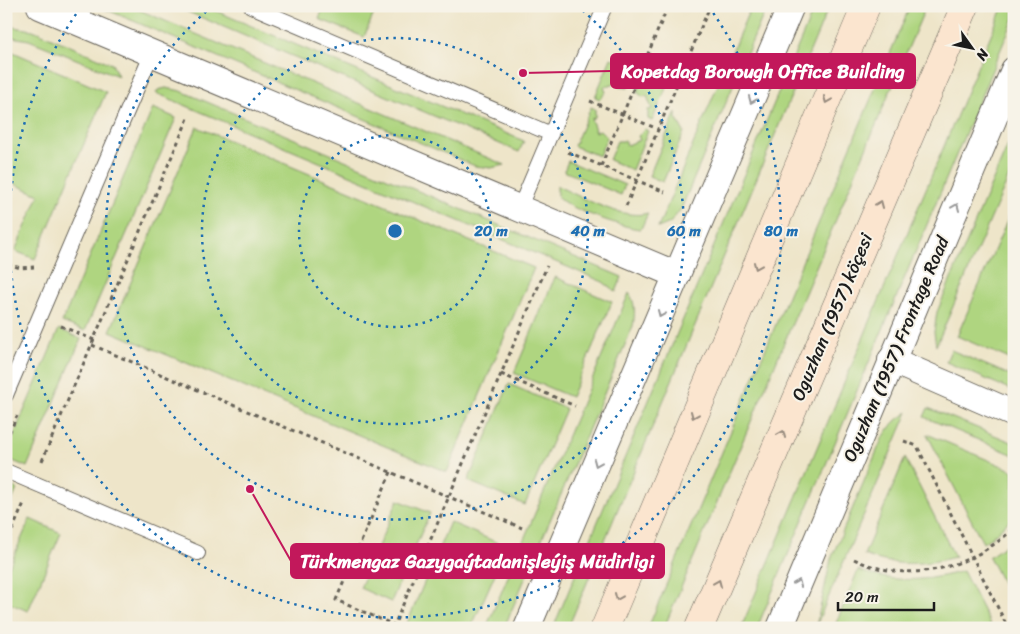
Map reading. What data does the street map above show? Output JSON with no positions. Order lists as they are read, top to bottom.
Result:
{
  "streets": {
    "main road": ["Oguzhan (1957) köçesi"],
    "street": ["Oguzhan (1957) Frontage Road"]
  },
  "places": ["Kopetdag Borough Office Building", "Türkmengaz Gazygaýtadanişleýiş Müdirligi"],
  "scale_bar": "20 m",
  "north": "bottom right",
  "rings": [
    "20 m",
    "40 m",
    "60 m",
    "80 m"
  ]
}
